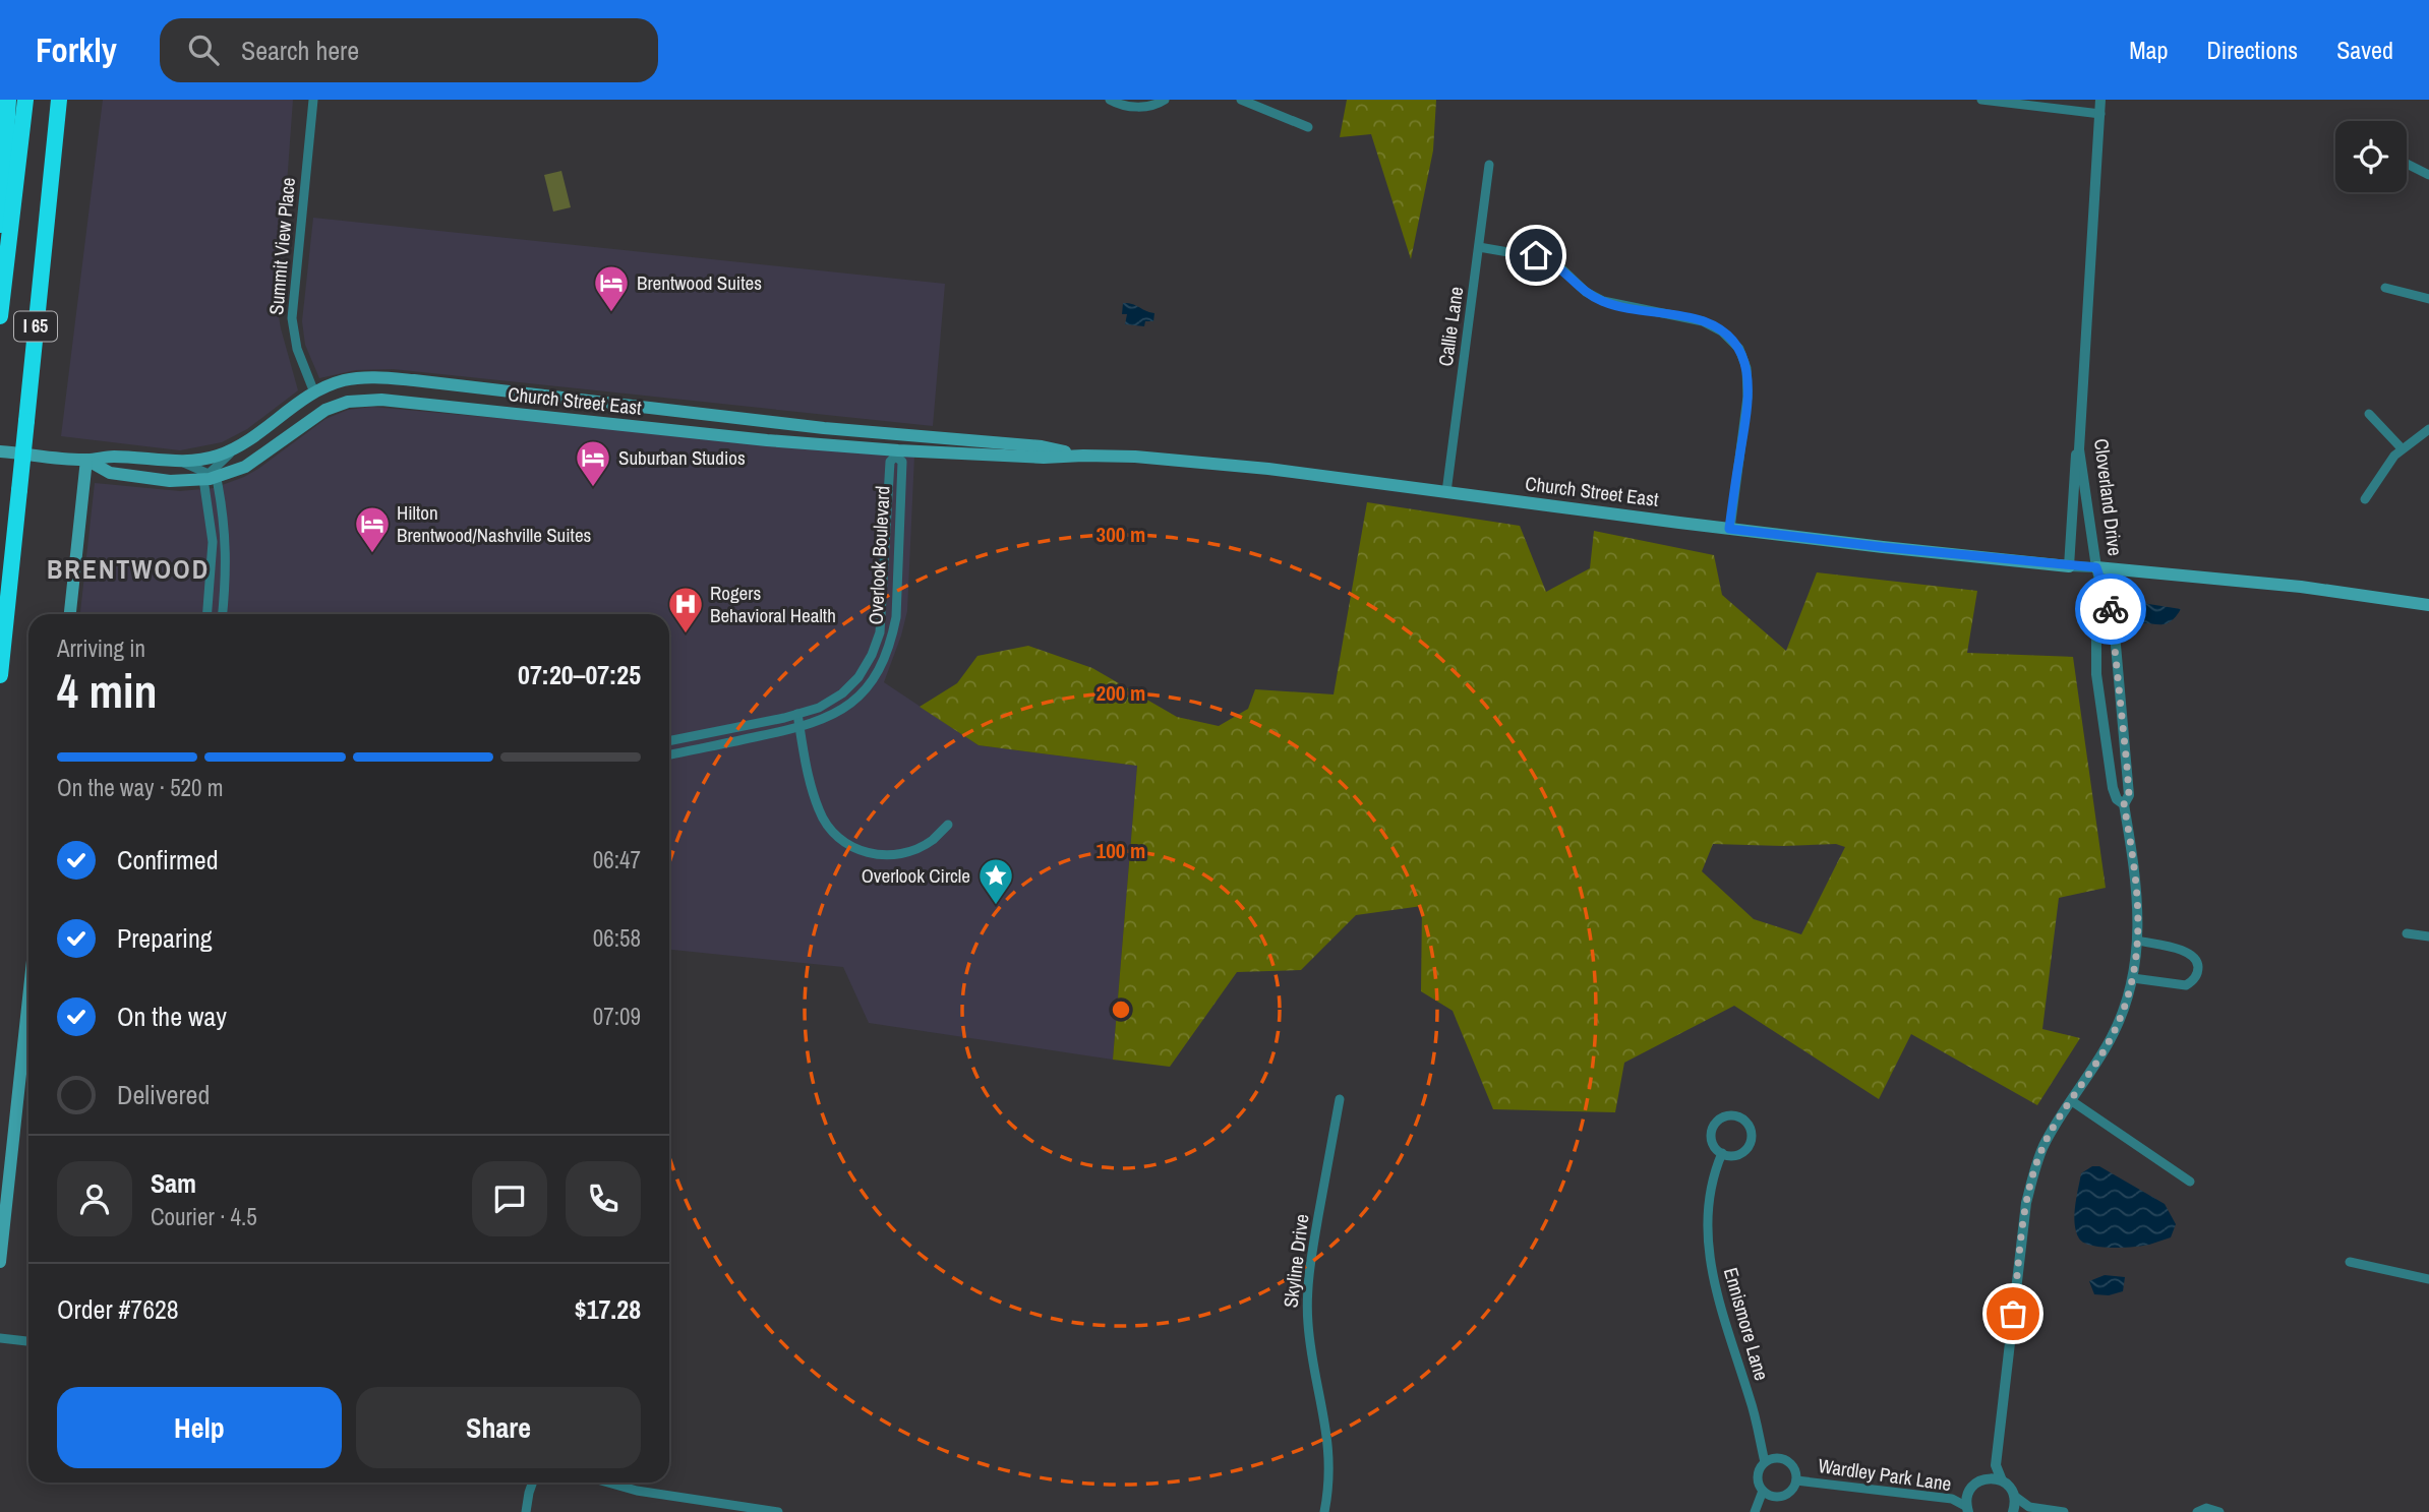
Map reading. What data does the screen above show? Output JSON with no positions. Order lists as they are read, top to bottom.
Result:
{
  "streets": {
    "highway": ["I 65"],
    "main road": ["Church Street East", "Cloverland Drive"],
    "street": [
      "Summit View Place",
      "Callie Lane",
      "Overlook Boulevard",
      "Skyline Drive",
      "Ennismore Lane",
      "Wardley Park Lane"
    ]
  },
  "crossings": [
    ["Summit View Place", "Church Street East"],
    ["Callie Lane", "Church Street East"],
    ["Church Street East", "Cloverland Drive"],
    ["Church Street East", "Overlook Boulevard"],
    ["Ennismore Lane", "Wardley Park Lane"]
  ],
  "districts": ["BRENTWOOD"],
  "places": {
    "hotel": ["Brentwood Suites", "Suburban Studios", "Hilton Brentwood/Nashville Suites"],
    "hospital": ["Rogers Behavioral Health"],
    "place": ["Overlook Circle"]
  },
  "page": {
    "header": "Forkly",
    "search": "Search here",
    "nav": ["Map", "Directions", "Saved"],
    "heading": ["4 min", "Arriving in", "07:20–07:25"],
    "panel": [
      "Sam",
      "Courier · 4.5",
      "Order #7628",
      "$17.28"
    ],
    "bar": "On the way · 520 m",
    "list": [
      ["Confirmed", "06:47"],
      ["Preparing", "06:58"],
      ["On the way", "07:09"],
      "Delivered"
    ],
    "buttons": ["Help", "Share"]
  },
  "rings": ["300 m", "200 m", "100 m"]
}
